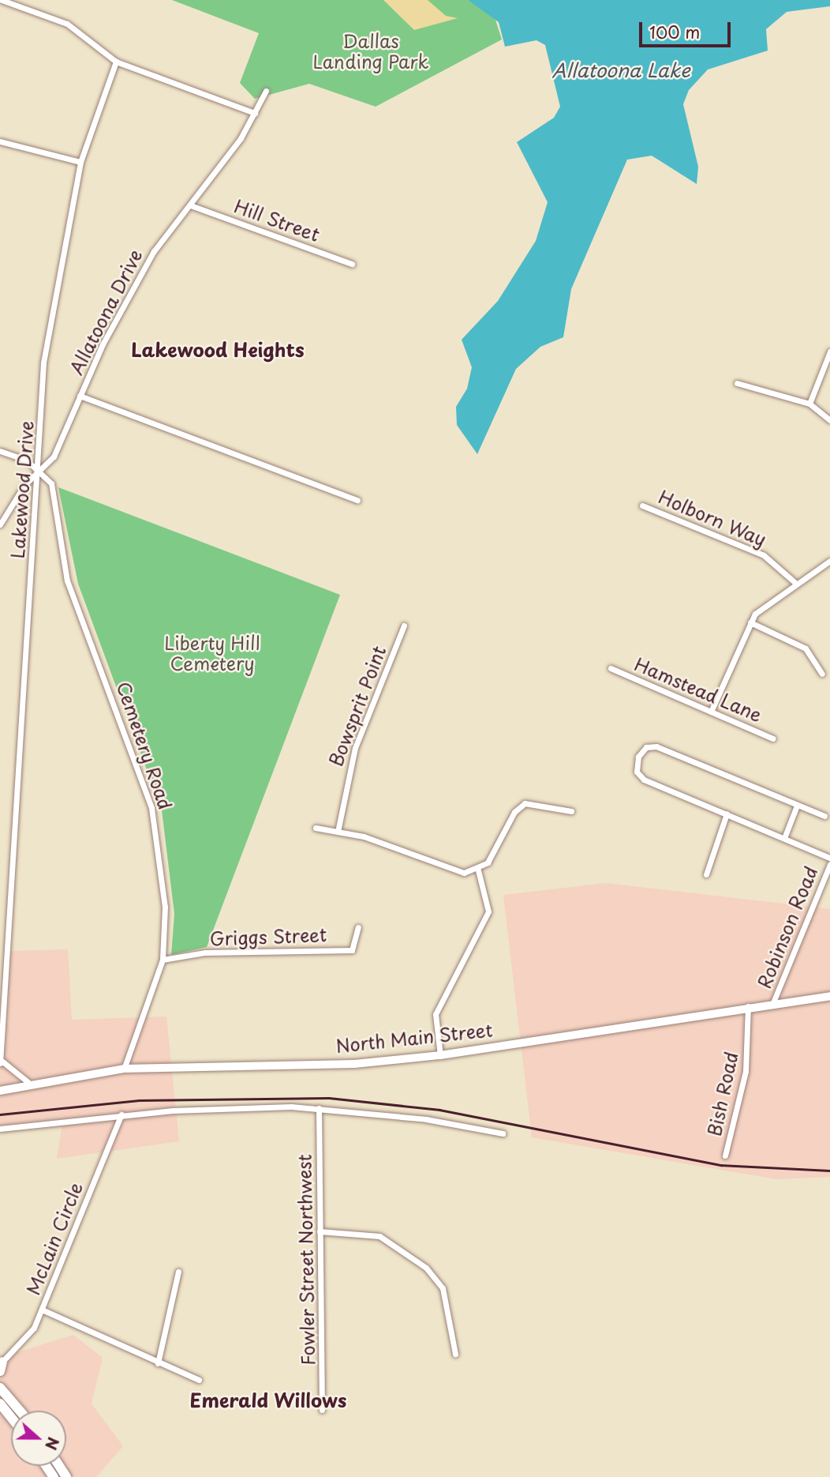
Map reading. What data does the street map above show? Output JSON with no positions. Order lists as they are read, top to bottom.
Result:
{
  "streets": {
    "main road": ["North Main Street"],
    "street": [
      "Hill Street",
      "Allatoona Drive",
      "Lakewood Drive",
      "Holborn Way",
      "Hamstead Lane",
      "Bowsprit Point",
      "Cemetery Road",
      "Robinson Road",
      "Griggs Street",
      "Bish Road",
      "McLain Circle",
      "Fowler Street Northwest"
    ]
  },
  "crossings": [
    ["Hill Street", "Allatoona Drive"],
    ["Allatoona Drive", "Lakewood Drive"],
    ["Allatoona Drive", "Cemetery Road"],
    ["Lakewood Drive", "Cemetery Road"],
    ["Lakewood Drive", "North Main Street"],
    ["Cemetery Road", "Griggs Street"],
    ["Cemetery Road", "North Main Street"],
    ["Robinson Road", "North Main Street"],
    ["North Main Street", "Bish Road"]
  ],
  "districts": ["Lakewood Heights", "Emerald Willows"],
  "water": ["Allatoona Lake"],
  "parks": ["Dallas Landing Park", "Liberty Hill Cemetery"],
  "scale_bar": "100 m",
  "north": "right"
}
